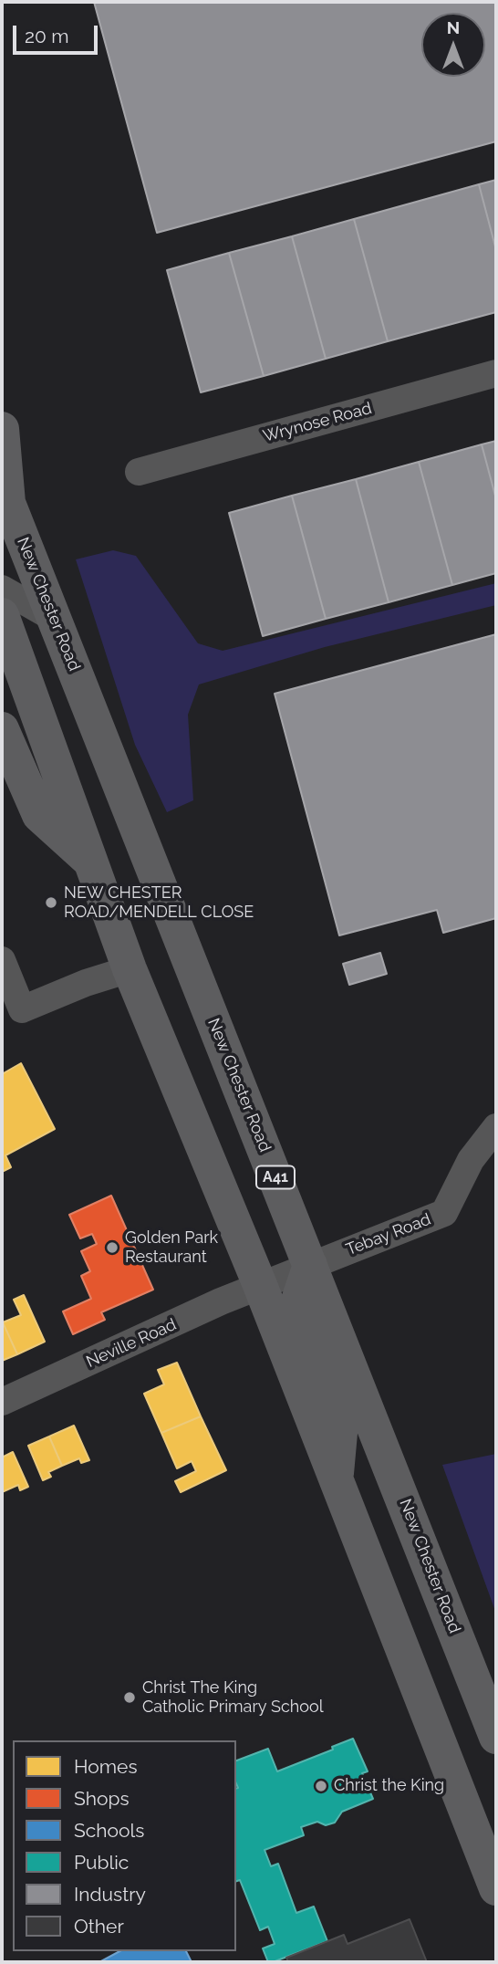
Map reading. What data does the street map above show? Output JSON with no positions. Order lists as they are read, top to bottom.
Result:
{
  "streets": {
    "highway": ["New Chester Road", "A41"],
    "street": ["Wrynose Road", "Tebay Road", "Neville Road"]
  },
  "crossings": [
    ["New Chester Road", "Tebay Road"],
    ["Tebay Road", "Neville Road"]
  ],
  "places": [
    "NEW CHESTER ROAD/MENDELL CLOSE",
    "Golden Park Restaurant",
    "Christ The King Catholic Primary School",
    "Christ the King"
  ],
  "legend": [
    "Homes",
    "Shops",
    "Schools",
    "Public",
    "Industry",
    "Other"
  ],
  "scale_bar": "20 m",
  "north": "top"
}
